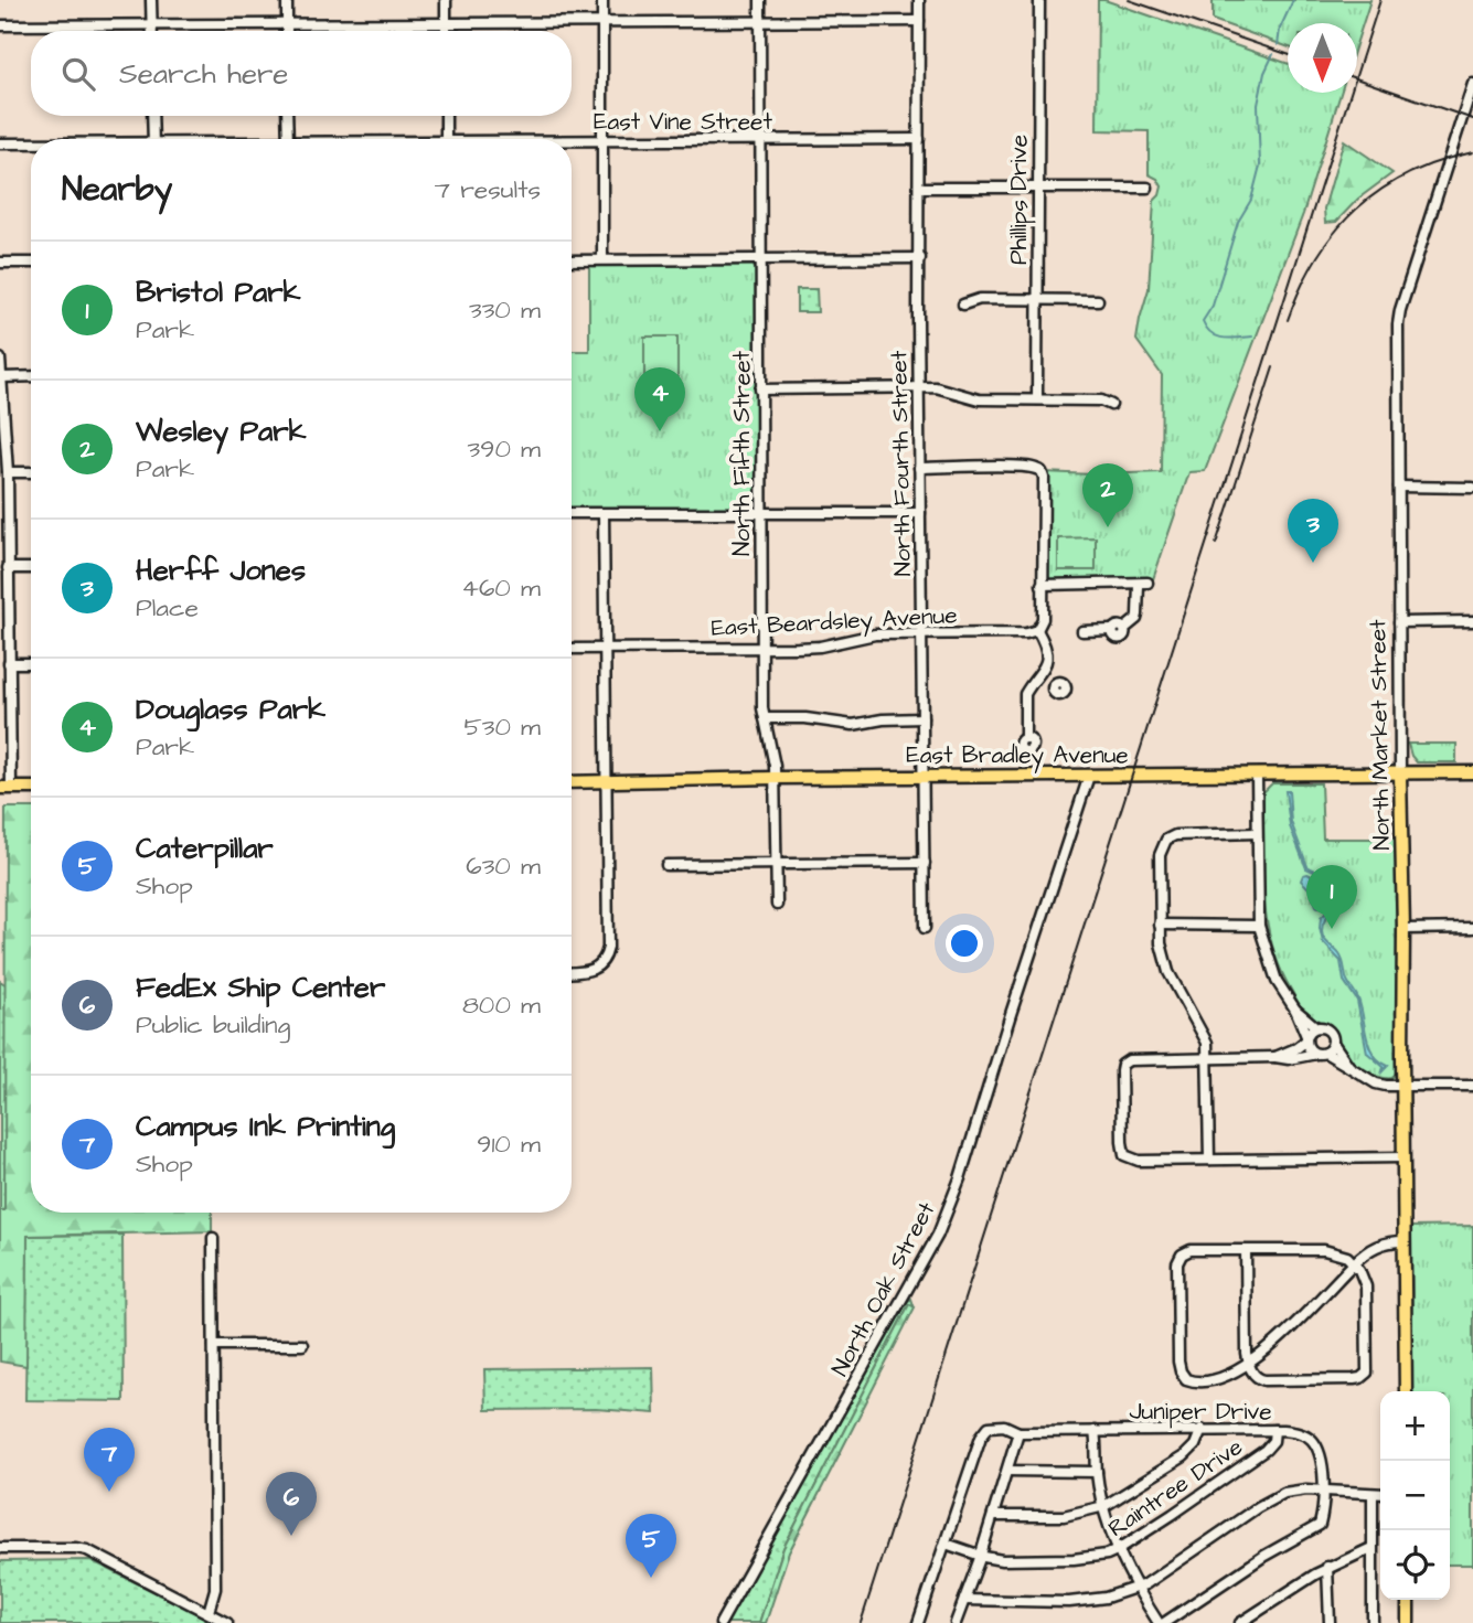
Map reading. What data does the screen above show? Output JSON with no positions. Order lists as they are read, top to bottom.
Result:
{
  "streets": {
    "main road": ["North Market Street", "East Bradley Avenue"],
    "street": [
      "East Vine Street",
      "Phillips Drive",
      "North Fifth Street",
      "North Fourth Street",
      "East Beardsley Avenue",
      "North Oak Street",
      "Juniper Drive",
      "Raintree Drive"
    ]
  },
  "crossings": [
    ["East Vine Street", "North Fifth Street"],
    ["East Vine Street", "North Fourth Street"],
    ["North Fifth Street", "East Beardsley Avenue"],
    ["North Fifth Street", "East Bradley Avenue"],
    ["North Fourth Street", "East Beardsley Avenue"],
    ["North Fourth Street", "East Bradley Avenue"],
    ["North Market Street", "East Bradley Avenue"],
    ["East Bradley Avenue", "North Oak Street"],
    ["Juniper Drive", "Raintree Drive"]
  ],
  "north": "bottom",
  "page": {
    "search": "Search here",
    "heading": ["Nearby", "7 results"],
    "list": [
      {
        "mark": "1",
        "name": "Bristol Park",
        "note": "Park",
        "value": "330 m"
      },
      {
        "mark": "2",
        "name": "Wesley Park",
        "note": "Park",
        "value": "390 m"
      },
      {
        "mark": "3",
        "name": "Herff Jones",
        "note": "Place",
        "value": "460 m"
      },
      {
        "mark": "4",
        "name": "Douglass Park",
        "note": "Park",
        "value": "530 m"
      },
      {
        "mark": "5",
        "name": "Caterpillar",
        "note": "Shop",
        "value": "630 m"
      },
      {
        "mark": "6",
        "name": "FedEx Ship Center",
        "note": "Public building",
        "value": "800 m"
      },
      {
        "mark": "7",
        "name": "Campus Ink Printing",
        "note": "Shop",
        "value": "910 m"
      }
    ],
    "pins": [
      "4",
      "2",
      "3",
      "1",
      "7",
      "6",
      "5"
    ],
    "map_buttons": ["+", "−"]
  }
}
